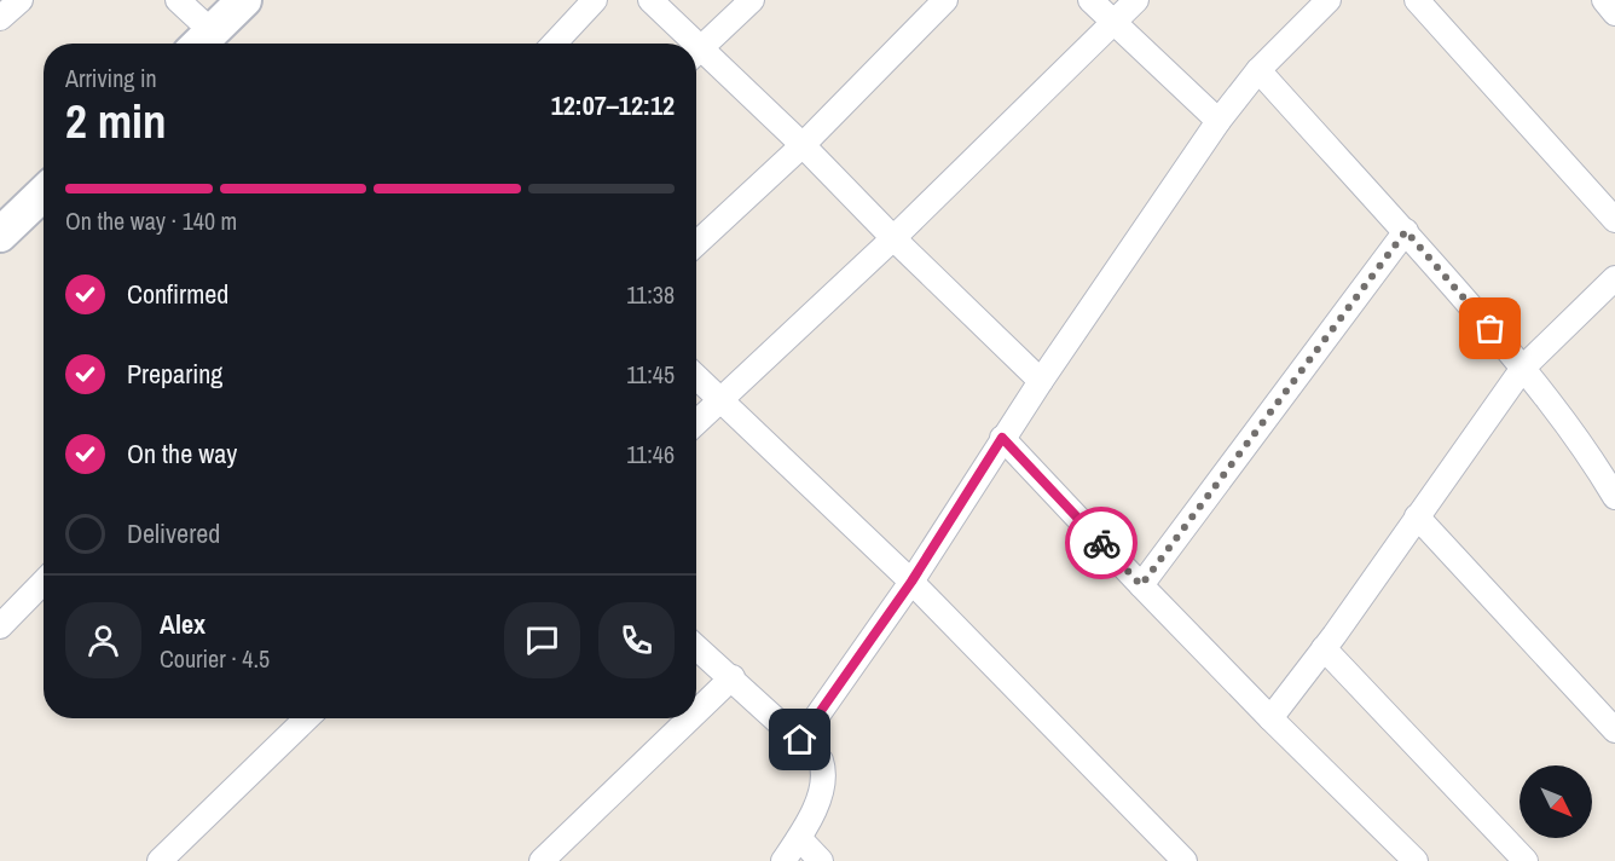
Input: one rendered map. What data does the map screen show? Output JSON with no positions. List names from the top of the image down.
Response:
{
  "north": "bottom right",
  "page": {
    "heading": ["2 min", "Arriving in", "12:07–12:12"],
    "panel": ["Alex", "Courier · 4.5"],
    "bar": "On the way · 140 m",
    "list": [
      ["Confirmed", "11:38"],
      ["Preparing", "11:45"],
      ["On the way", "11:46"],
      "Delivered"
    ]
  }
}
